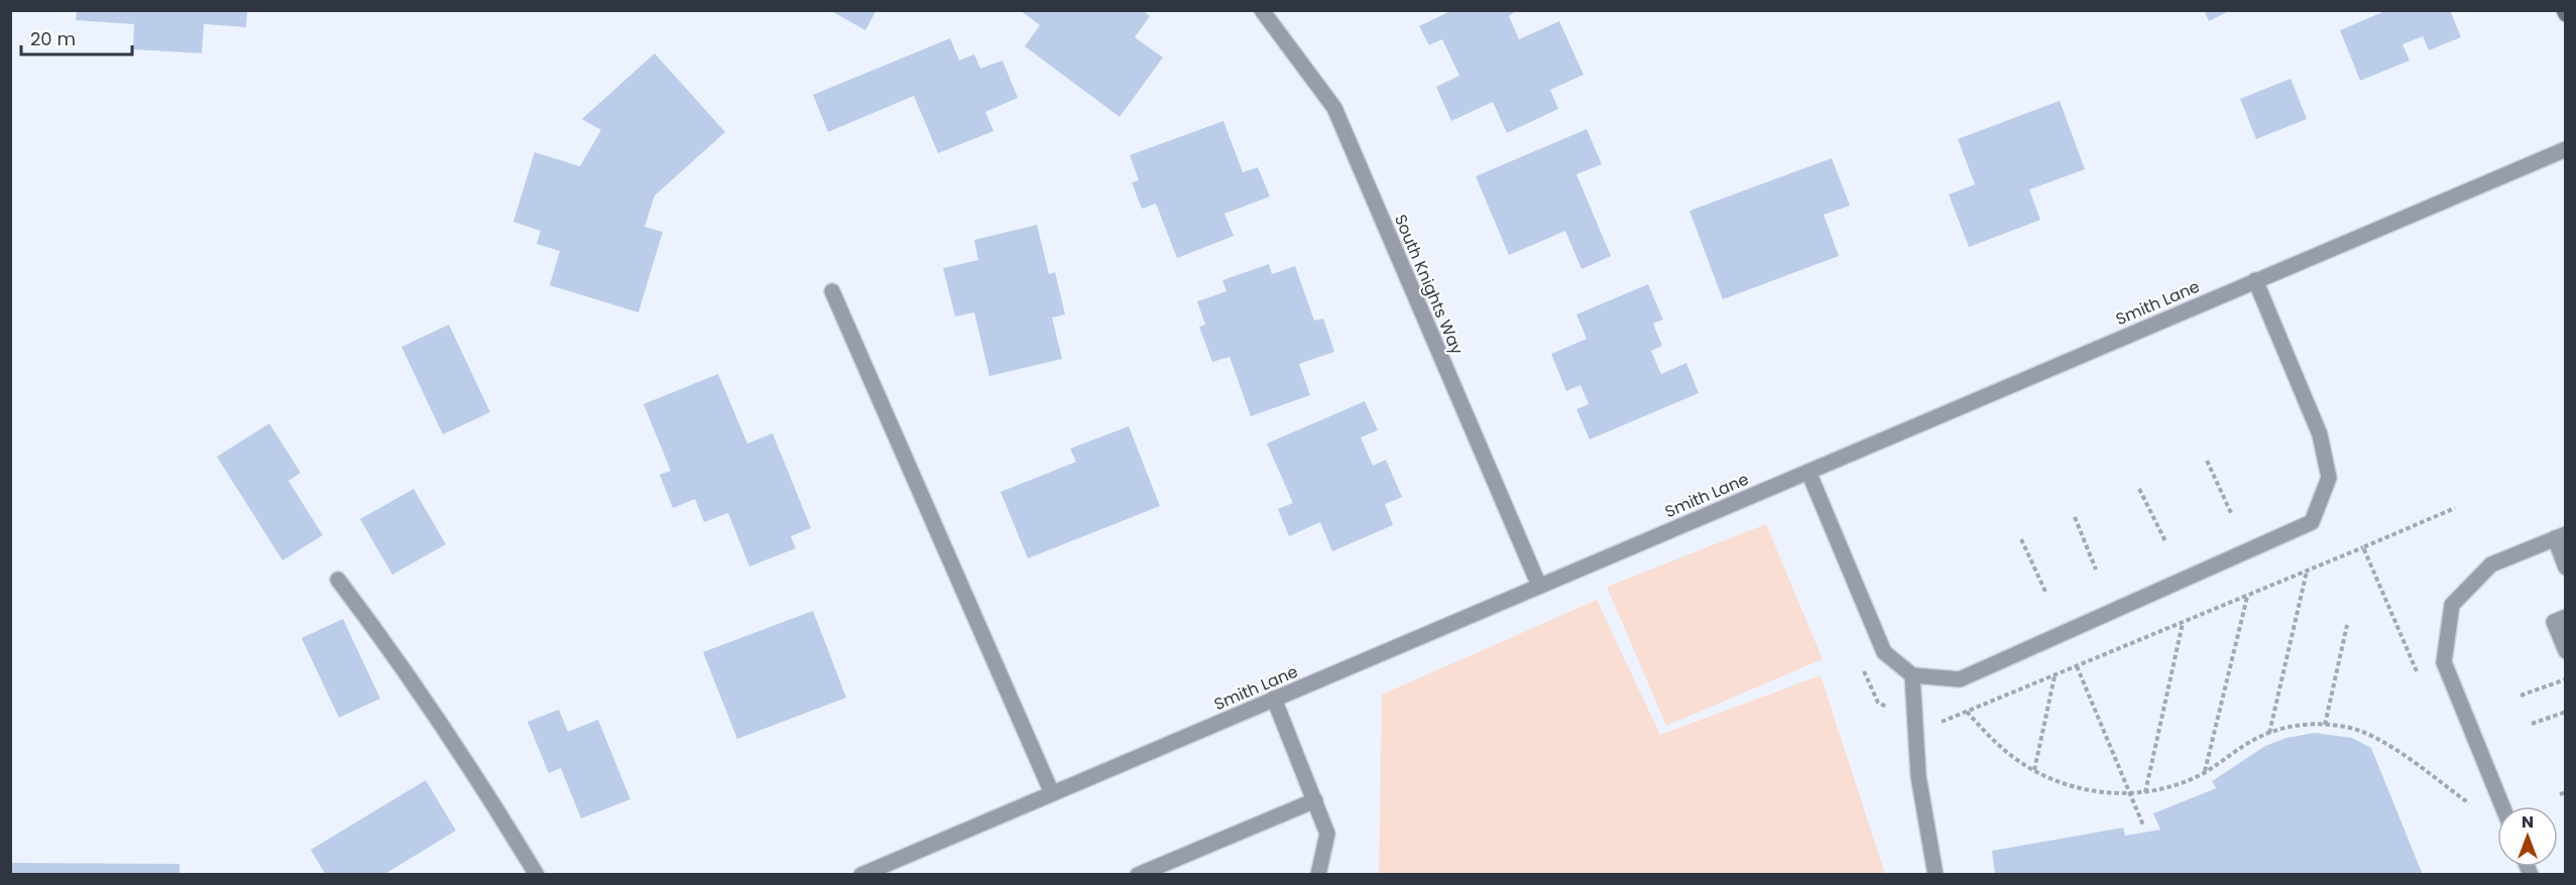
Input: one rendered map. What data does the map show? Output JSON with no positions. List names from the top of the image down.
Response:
{
  "streets": {
    "street": ["South Knights Way", "Smith Lane"]
  },
  "crossings": [
    ["South Knights Way", "Smith Lane"]
  ],
  "scale_bar": "20 m",
  "north": "top"
}
